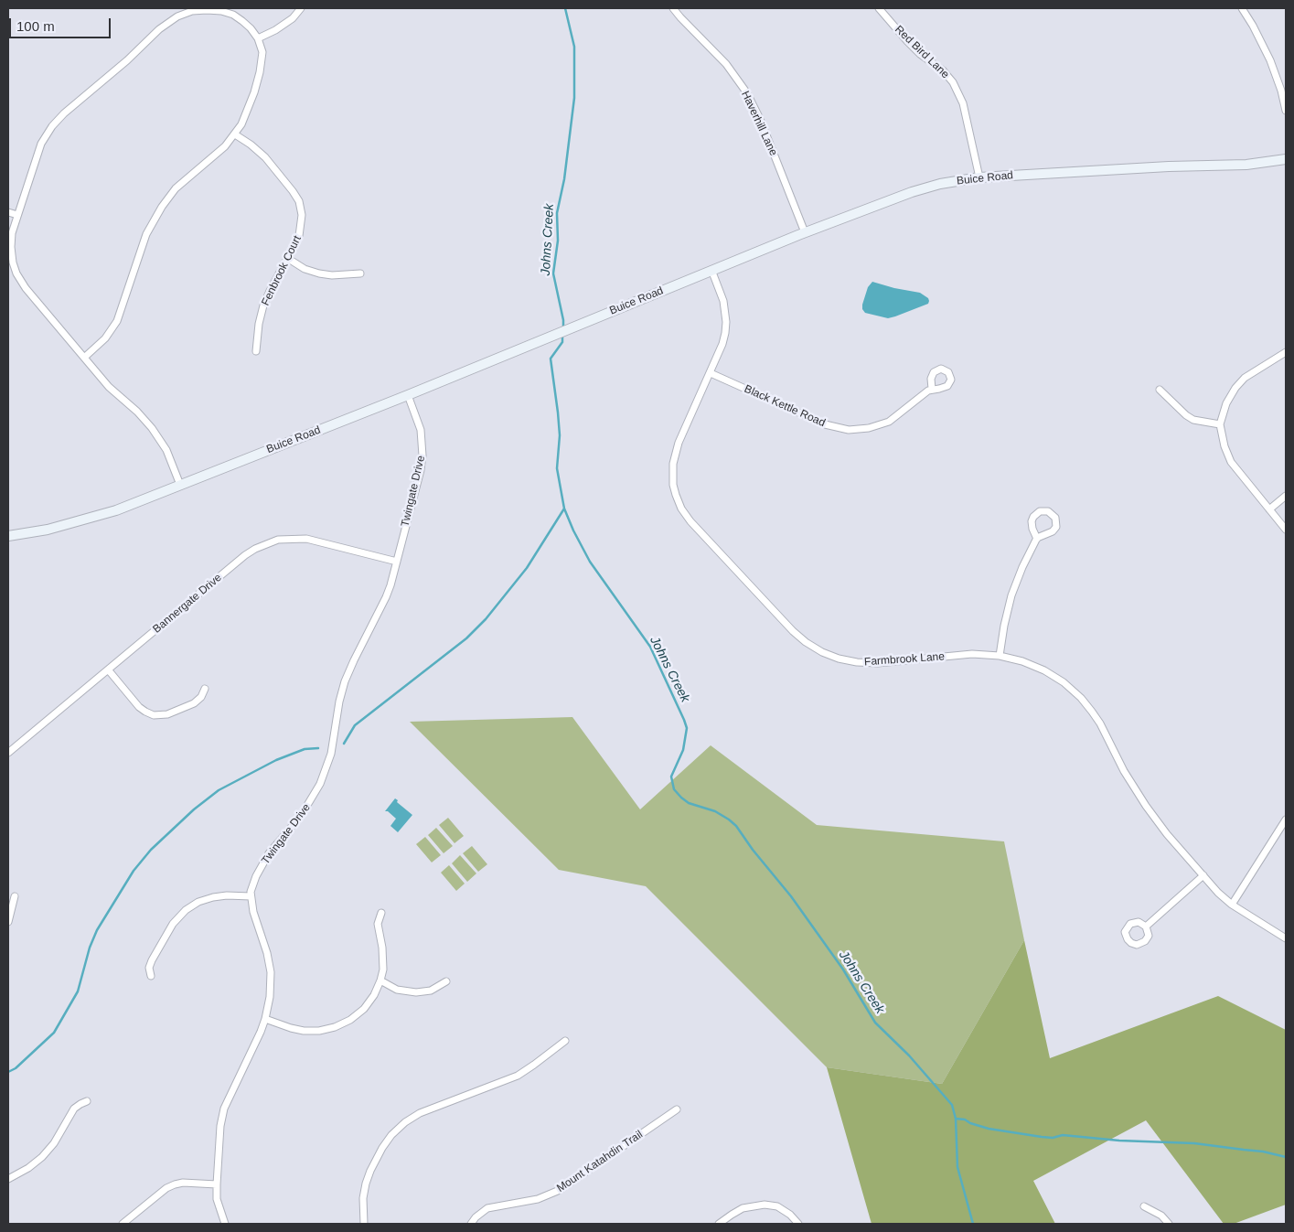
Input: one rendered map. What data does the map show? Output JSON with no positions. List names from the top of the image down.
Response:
{
  "streets": {
    "street": [
      "Red Bird Lane",
      "Haverhill Lane",
      "Buice Road",
      "Fenbrook Court",
      "Black Kettle Road",
      "Twingate Drive",
      "Bannergate Drive",
      "Farmbrook Lane",
      "Mount Katahdin Trail"
    ]
  },
  "crossings": [
    ["Red Bird Lane", "Buice Road"],
    ["Haverhill Lane", "Buice Road"],
    ["Buice Road", "Twingate Drive"],
    ["Buice Road", "Farmbrook Lane"],
    ["Black Kettle Road", "Farmbrook Lane"],
    ["Twingate Drive", "Bannergate Drive"]
  ],
  "water": ["Johns Creek"],
  "scale_bar": "100 m"
}
